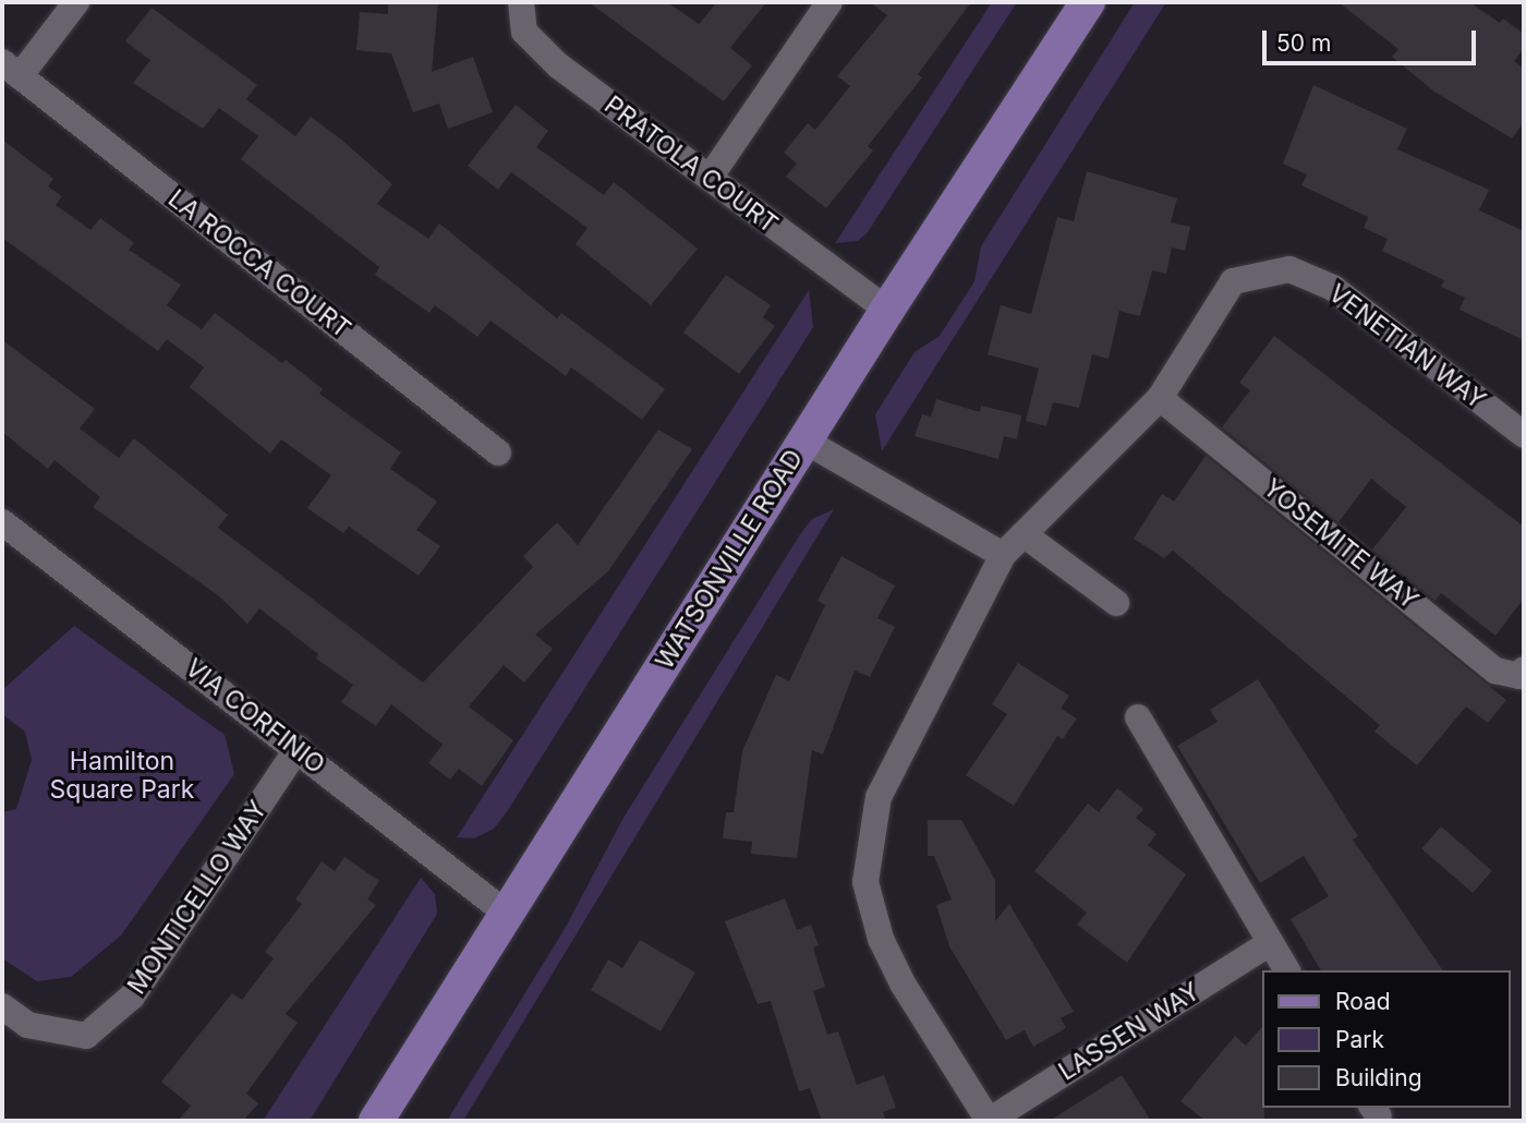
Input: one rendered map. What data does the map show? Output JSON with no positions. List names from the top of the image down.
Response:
{
  "streets": {
    "main road": ["WATSONVILLE ROAD"],
    "street": [
      "PRATOLA COURT",
      "LA ROCCA COURT",
      "VENETIAN WAY",
      "YOSEMITE WAY",
      "VIA CORFINIO",
      "MONTICELLO WAY",
      "LASSEN WAY"
    ]
  },
  "crossings": [
    ["PRATOLA COURT", "WATSONVILLE ROAD"],
    ["VENETIAN WAY", "YOSEMITE WAY"],
    ["VENETIAN WAY", "LASSEN WAY"],
    ["WATSONVILLE ROAD", "VIA CORFINIO"],
    ["VIA CORFINIO", "MONTICELLO WAY"]
  ],
  "parks": ["Hamilton Square Park"],
  "legend": ["Road", "Park", "Building"],
  "scale_bar": "50 m"
}
